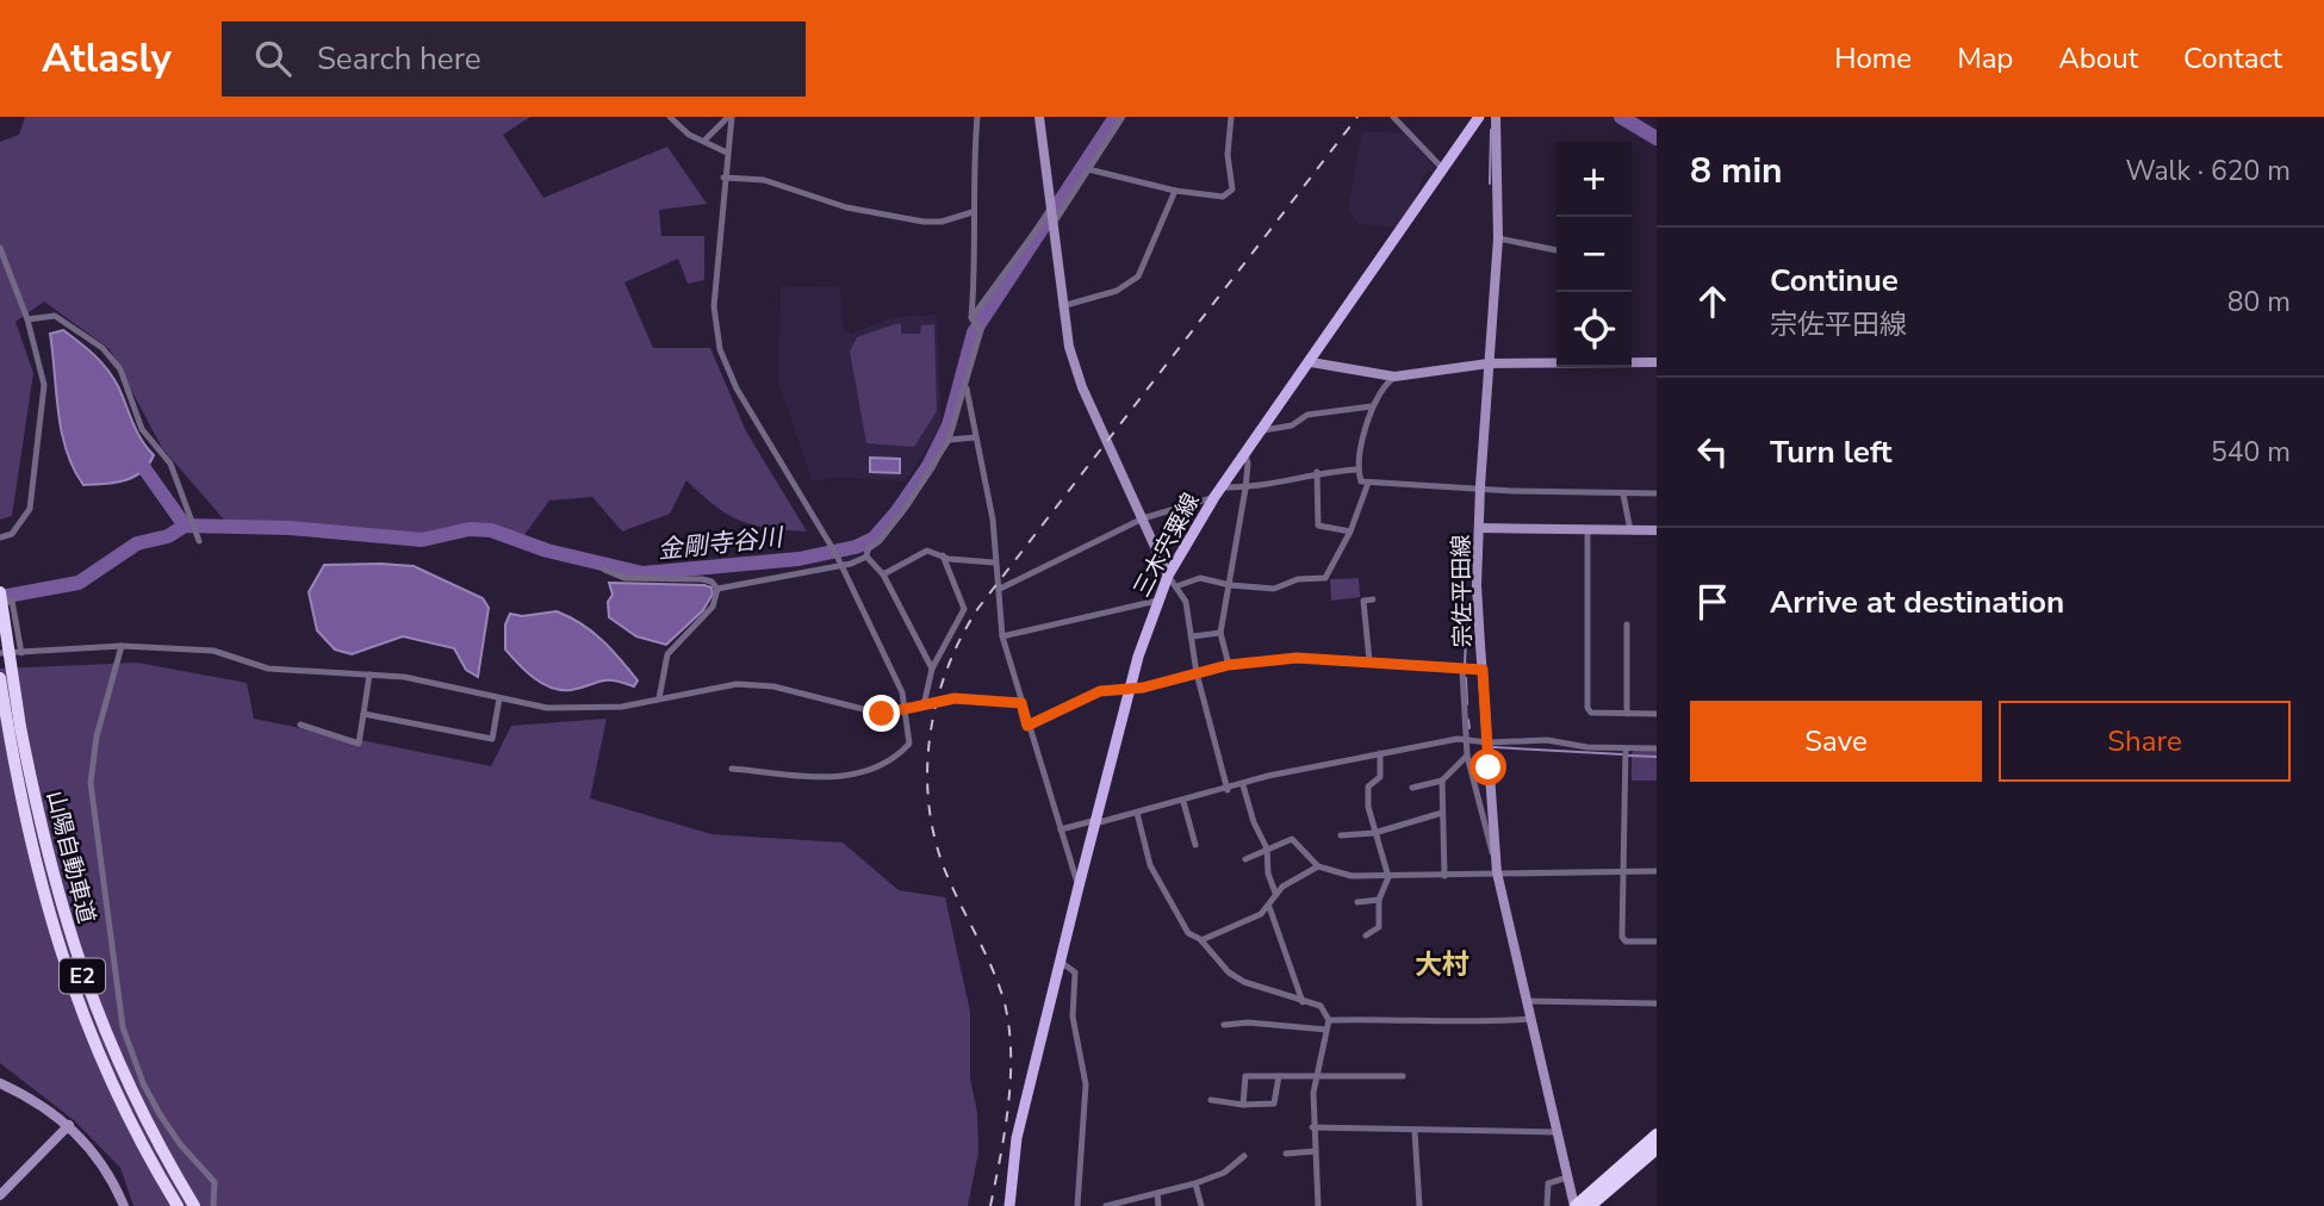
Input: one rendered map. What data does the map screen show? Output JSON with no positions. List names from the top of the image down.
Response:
{
  "streets": {
    "highway": ["山陽自動車道", "E2"],
    "main road": ["三木宍粟線"],
    "street": ["宗佐平田線"]
  },
  "districts": ["大村"],
  "water": ["金剛寺谷川"],
  "page": {
    "header": "Atlasly",
    "search": "Search here",
    "nav": [
      "Home",
      "Map",
      "About",
      "Contact"
    ],
    "heading": ["8 min", "Walk · 620 m"],
    "map_buttons": ["+", "−"],
    "list": [
      ["Continue", "宗佐平田線", "80 m"],
      ["Turn left", "540 m"],
      "Arrive at destination"
    ],
    "buttons": ["Save", "Share"]
  }
}
